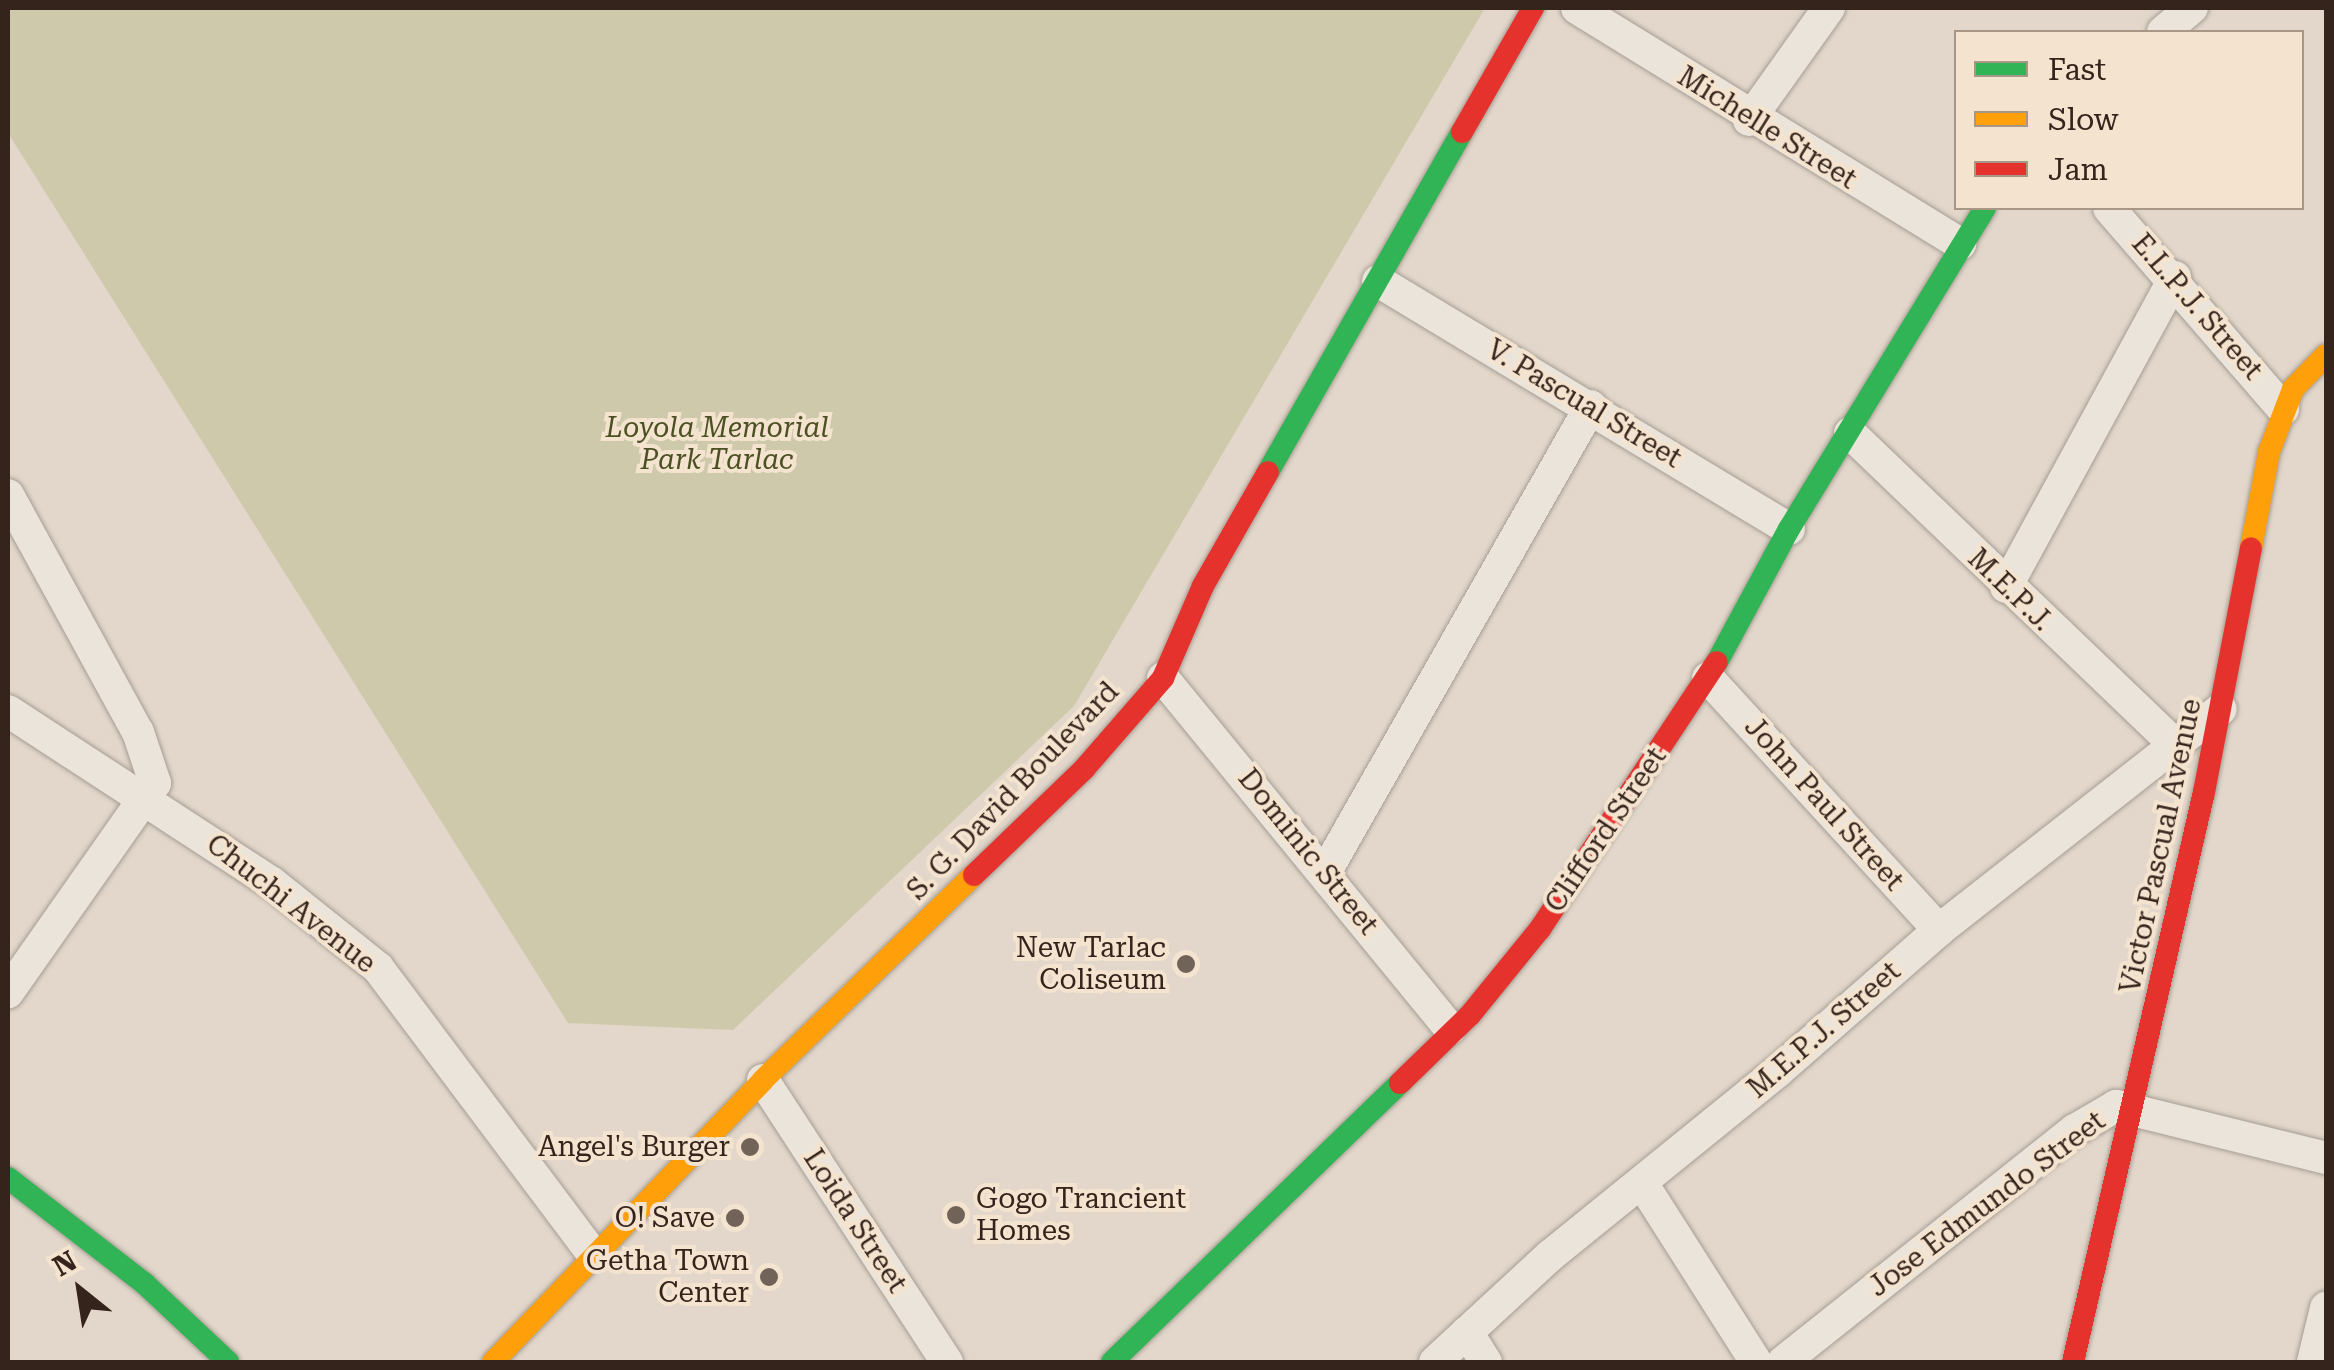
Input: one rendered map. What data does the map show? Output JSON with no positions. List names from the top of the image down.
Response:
{
  "streets": {
    "main road": ["S. G. David Boulevard", "Clifford Street", "Victor Pascual Avenue"],
    "street": [
      "Michelle Street",
      "E.L.P.J. Street",
      "V. Pascual Street",
      "M.E.P.J.",
      "John Paul Street",
      "Dominic Street",
      "Chuchi Avenue",
      "M.E.P.J. Street",
      "Jose Edmundo Street",
      "Loida Street"
    ]
  },
  "crossings": [
    ["Michelle Street", "Clifford Street"],
    ["E.L.P.J. Street", "Victor Pascual Avenue"],
    ["V. Pascual Street", "S. G. David Boulevard"],
    ["V. Pascual Street", "Clifford Street"],
    ["M.E.P.J.", "Clifford Street"],
    ["M.E.P.J.", "M.E.P.J. Street"],
    ["S. G. David Boulevard", "Dominic Street"],
    ["S. G. David Boulevard", "Chuchi Avenue"],
    ["S. G. David Boulevard", "Loida Street"],
    ["John Paul Street", "Clifford Street"],
    ["John Paul Street", "M.E.P.J. Street"],
    ["Clifford Street", "Dominic Street"],
    ["Victor Pascual Avenue", "M.E.P.J. Street"],
    ["Victor Pascual Avenue", "Jose Edmundo Street"]
  ],
  "parks": ["Loyola Memorial Park Tarlac"],
  "places": [
    "New Tarlac Coliseum",
    "Angel's Burger",
    "Gogo Trancient Homes",
    "O! Save",
    "Getha Town Center"
  ],
  "legend": ["Fast", "Slow", "Jam"],
  "north": "top left"
}
